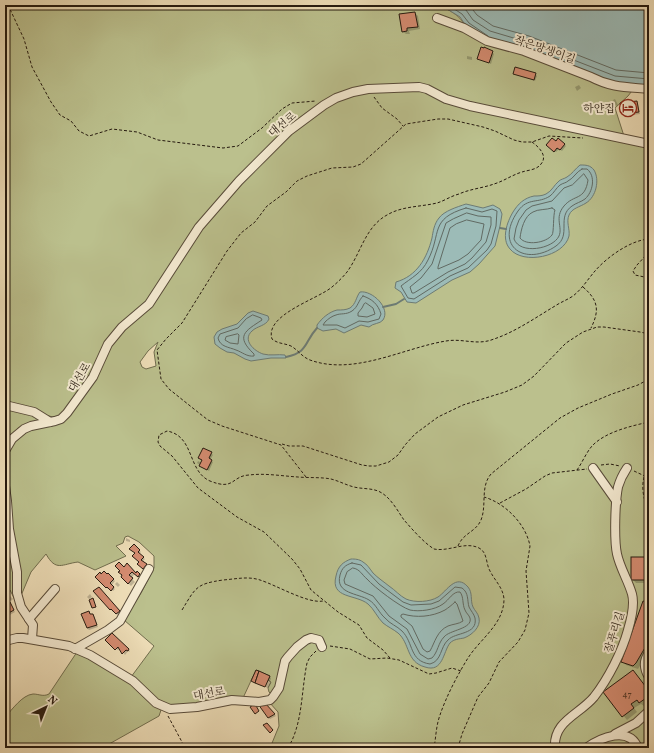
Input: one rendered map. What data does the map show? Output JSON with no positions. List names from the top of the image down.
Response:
{
  "streets": {
    "lane": ["작은망생이길", "대선로", "잘푸리길"]
  },
  "places": {
    "hotel": ["하얀집"]
  },
  "house_numbers": ["47"],
  "north": "top right"
}
